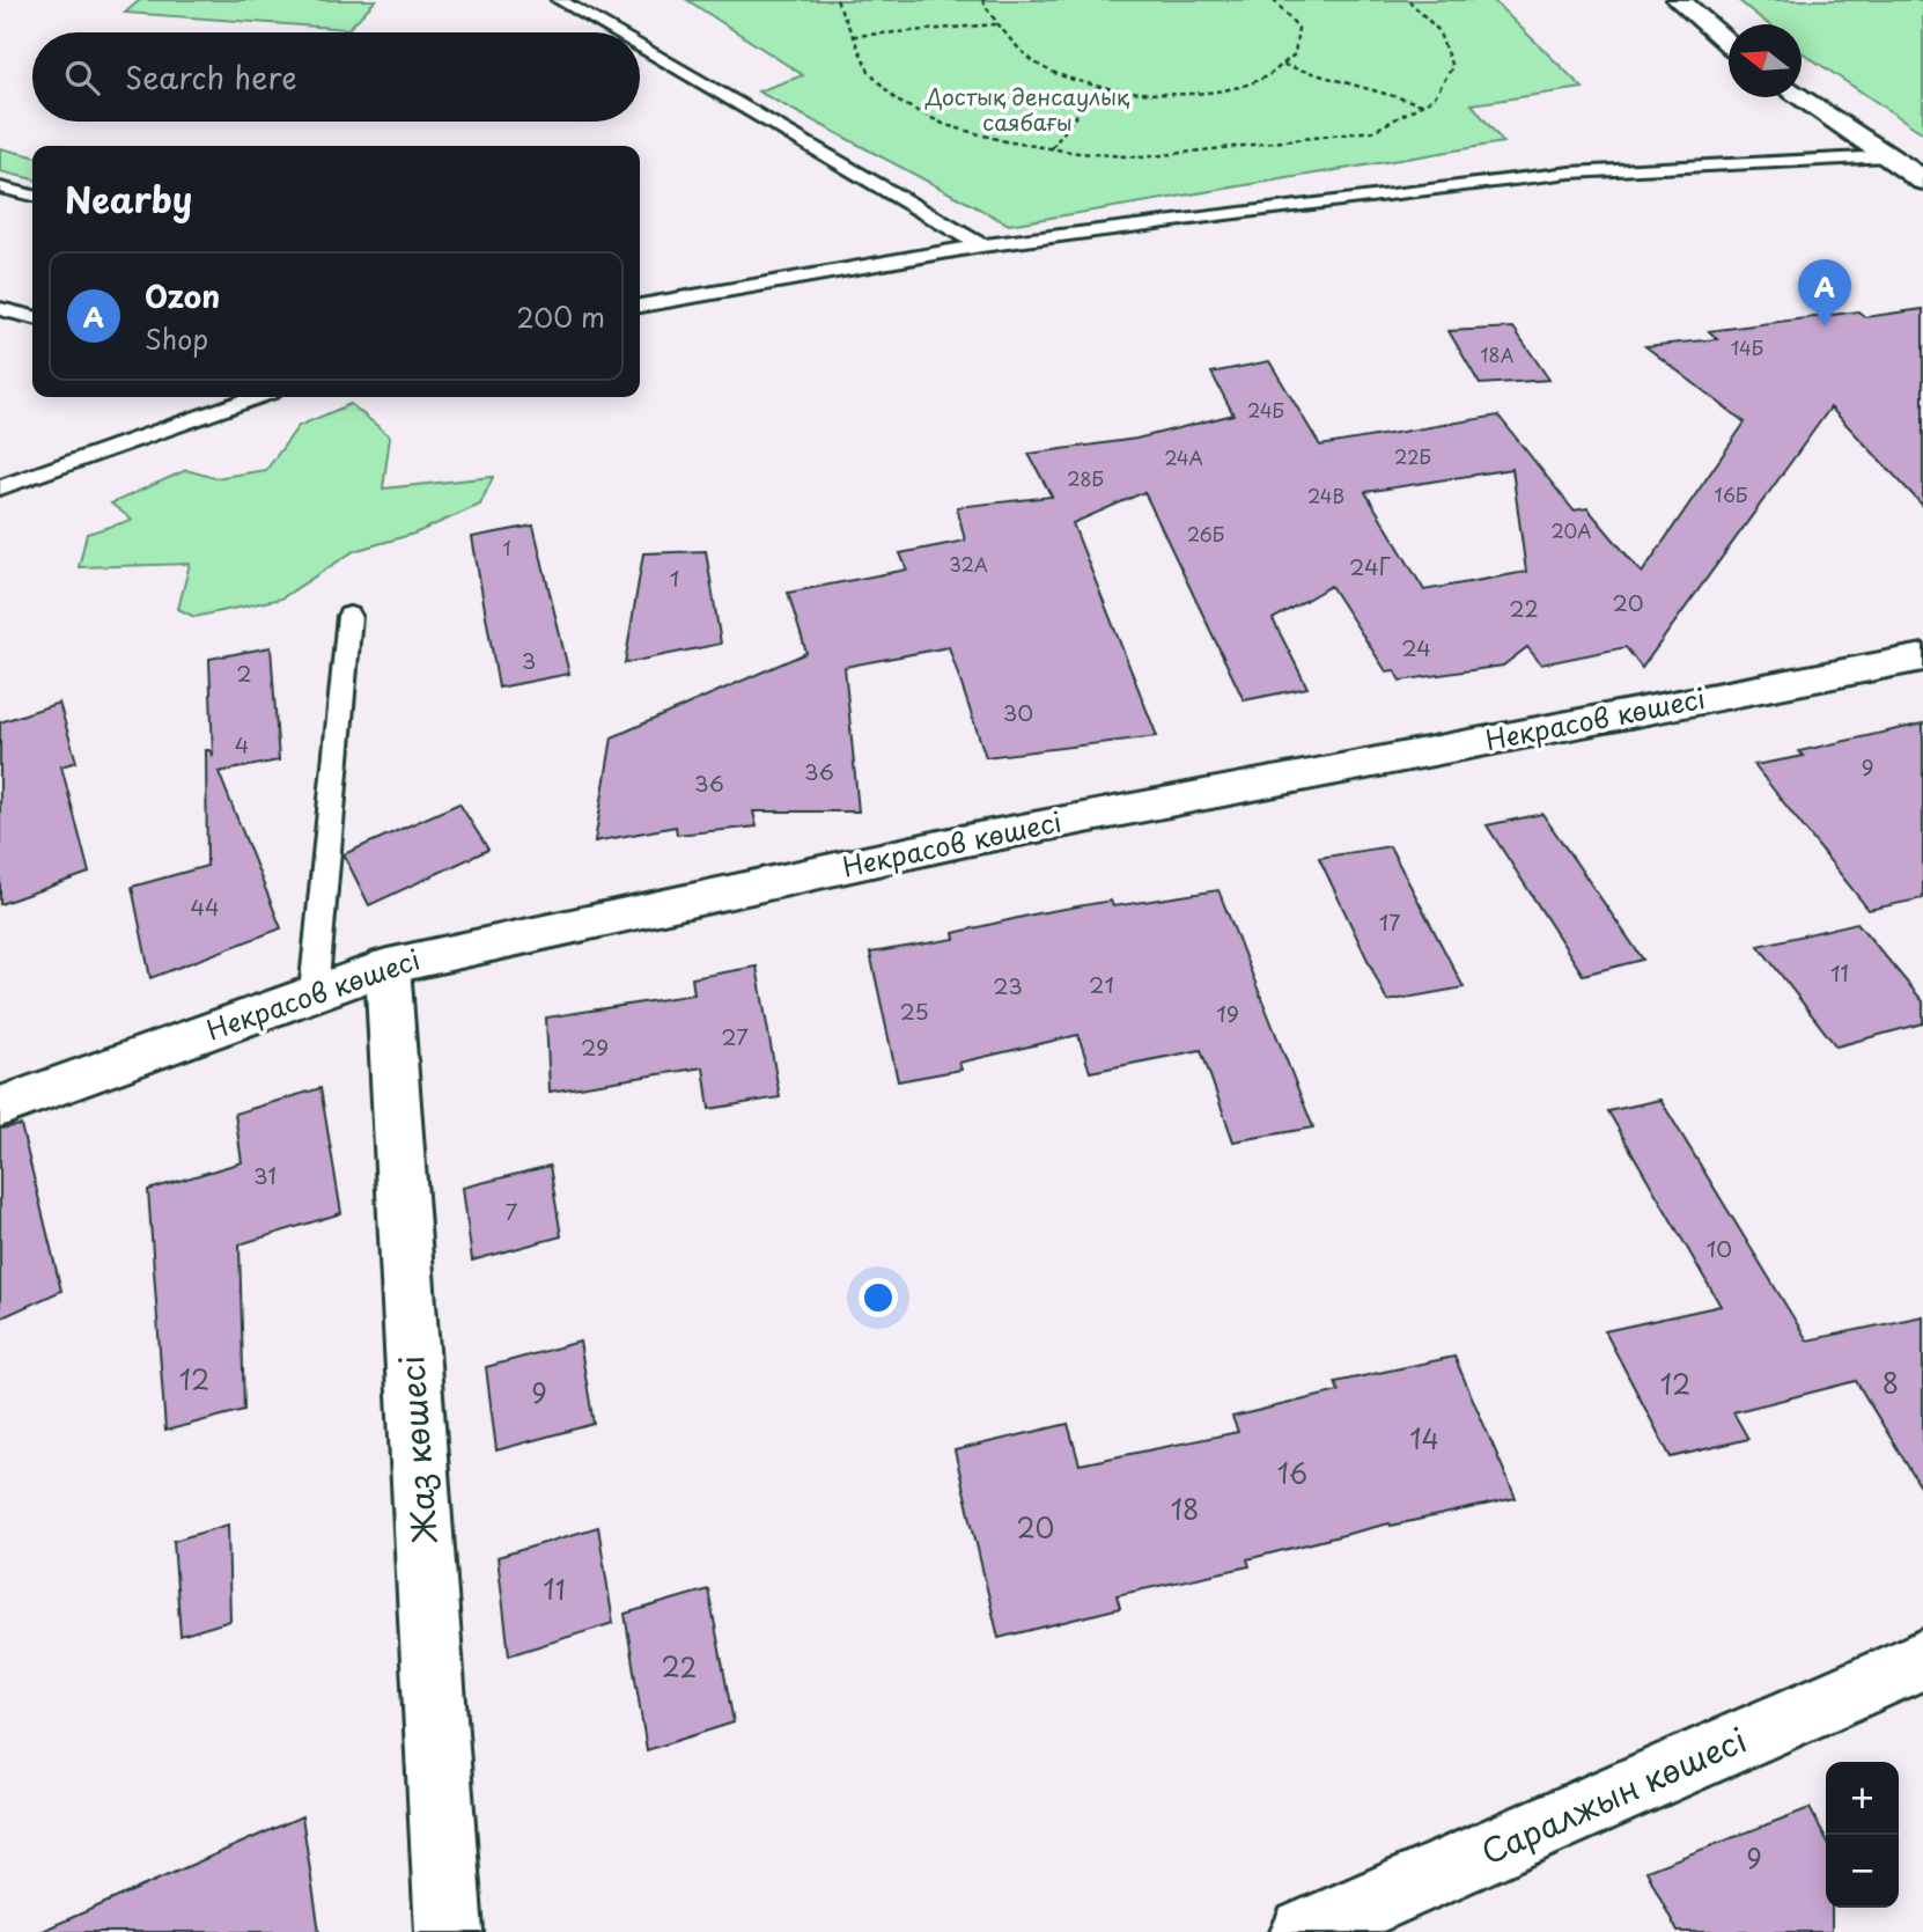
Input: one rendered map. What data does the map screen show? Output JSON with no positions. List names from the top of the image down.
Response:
{
  "streets": {
    "main road": ["Некрасов көшесі", "Жаз көшесі", "Саралжын көшесі"]
  },
  "crossings": [
    ["Некрасов көшесі", "Жаз көшесі"]
  ],
  "parks": ["Достық денсаулық саябағы"],
  "house_numbers": [
    "14Б",
    "18A",
    "24Б",
    "22Б",
    "24А",
    "28Б",
    "16Б",
    "24В",
    "20A",
    "26Б",
    "1",
    "32A",
    "24Г",
    "1",
    "20",
    "22",
    "24",
    "3",
    "2",
    "30",
    "4",
    "9",
    "36",
    "36",
    "44",
    "17",
    "11",
    "21",
    "23",
    "25",
    "19",
    "27",
    "29",
    "31",
    "7",
    "10",
    "12",
    "8",
    "12",
    "9",
    "14",
    "16",
    "18",
    "20",
    "11",
    "22",
    "9"
  ],
  "north": "left",
  "page": {
    "search": "Search here",
    "heading": "Nearby",
    "list": [
      {
        "mark": "A",
        "name": "Ozon",
        "note": "Shop",
        "value": "200 m"
      }
    ],
    "pins": "A",
    "map_buttons": ["+", "−"]
  }
}
